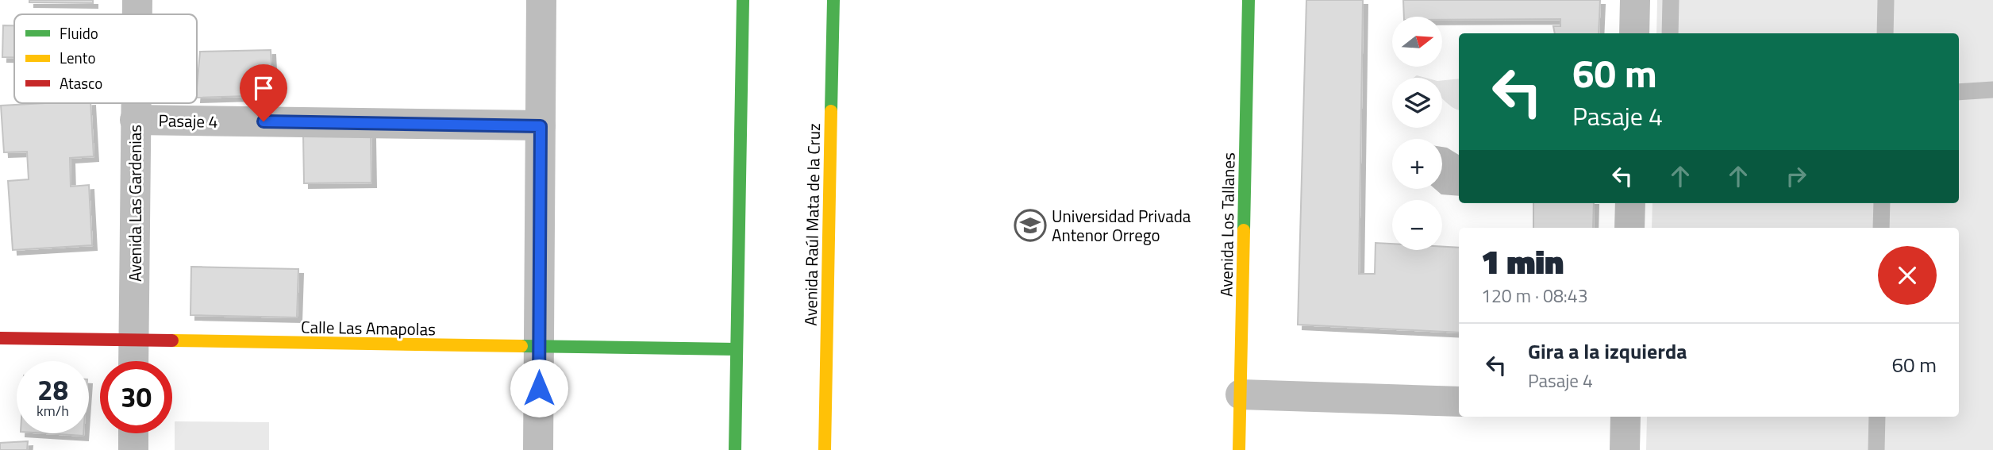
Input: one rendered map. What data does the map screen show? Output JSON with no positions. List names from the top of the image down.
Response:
{
  "streets": {
    "street": [
      "Pasaje 4",
      "Avenida Las Gardenias",
      "Avenida Raúl Mata de la Cruz",
      "Avenida Los Tallanes",
      "Calle Las Amapolas"
    ]
  },
  "crossings": [
    ["Pasaje 4", "Avenida Las Gardenias"],
    ["Avenida Las Gardenias", "Calle Las Amapolas"]
  ],
  "places": {
    "school or university": ["Universidad Privada Antenor Orrego"]
  },
  "legend": ["Fluido", "Lento", "Atasco"],
  "north": "right",
  "page": {
    "map_buttons": ["+", "−"],
    "turn": ["60 m", "Pasaje 4"],
    "heading": ["1 min", "120 m · 08:43"],
    "list": [
      {
        "name": "Gira a la izquierda",
        "note": "Pasaje 4",
        "value": "60 m"
      }
    ],
    "speed": "28 km/h",
    "limit": "30"
  }
}
